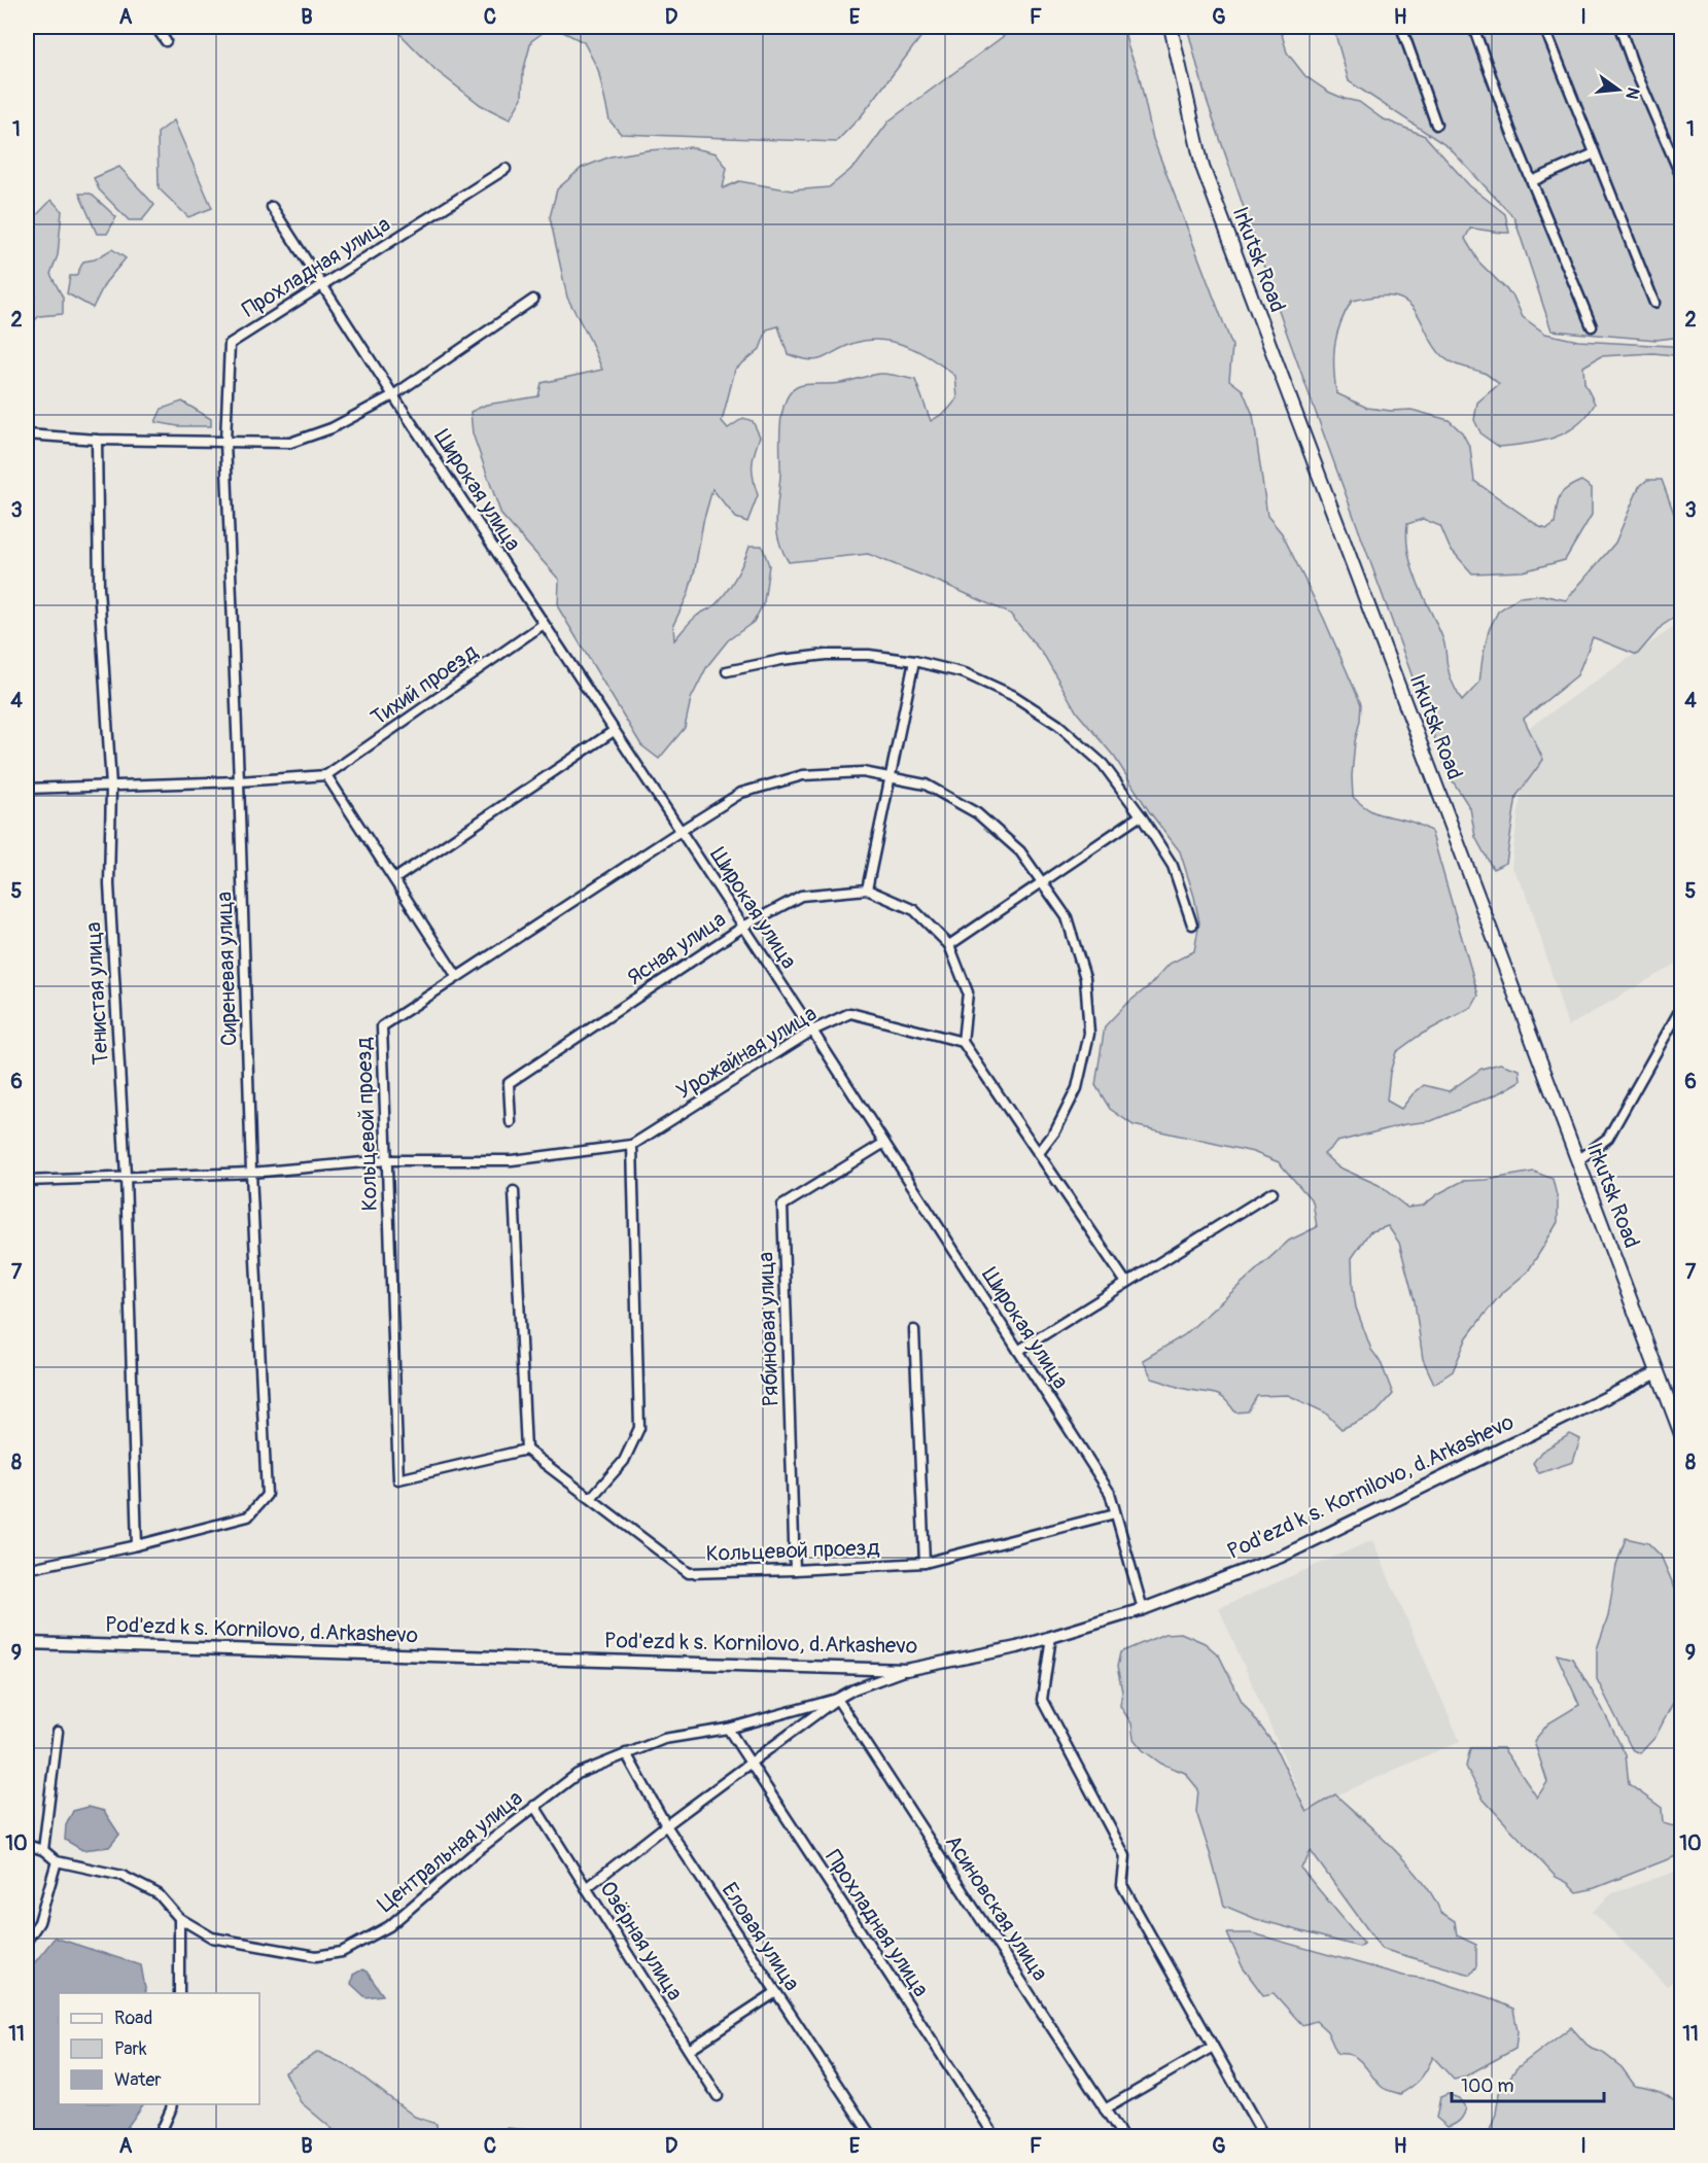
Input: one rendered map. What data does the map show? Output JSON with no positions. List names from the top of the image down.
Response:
{
  "streets": {
    "main road": ["Irkutsk Road"],
    "street": [
      "Прохладная улица",
      "Широкая улица",
      "Тихий проезд",
      "Ясная улица",
      "Сиреневая улица",
      "Тенистая улица",
      "Урожайная улица",
      "Кольцевой проезд",
      "Рябиновая улица",
      "Pod'ezd k s. Kornilovo, d.Arkashevo",
      "Центральная улица",
      "Асиновская улица",
      "Еловая улица",
      "Озёрная улица"
    ]
  },
  "crossings": [
    ["Irkutsk Road", "Pod'ezd k s. Kornilovo, d.Arkashevo"],
    ["Прохладная улица", "Широкая улица"],
    ["Прохладная улица", "Сиреневая улица"],
    ["Прохладная улица", "Центральная улица"],
    ["Широкая улица", "Тихий проезд"],
    ["Широкая улица", "Ясная улица"],
    ["Широкая улица", "Урожайная улица"],
    ["Широкая улица", "Кольцевой проезд"],
    ["Широкая улица", "Рябиновая улица"],
    ["Широкая улица", "Pod'ezd k s. Kornilovo, d.Arkashevo"],
    ["Ясная улица", "Урожайная улица"],
    ["Сиреневая улица", "Тенистая улица"],
    ["Кольцевой проезд", "Рябиновая улица"],
    ["Pod'ezd k s. Kornilovo, d.Arkashevo", "Центральная улица"],
    ["Центральная улица", "Асиновская улица"],
    ["Центральная улица", "Еловая улица"],
    ["Центральная улица", "Озёрная улица"]
  ],
  "legend": ["Road", "Park", "Water"],
  "scale_bar": "100 m",
  "north": "right",
  "grid": {
    "columns": [
      "A",
      "B",
      "C",
      "D",
      "E",
      "F",
      "G",
      "H",
      "I"
    ],
    "rows": [
      "1",
      "2",
      "3",
      "4",
      "5",
      "6",
      "7",
      "8",
      "9",
      "10",
      "11"
    ]
  }
}
